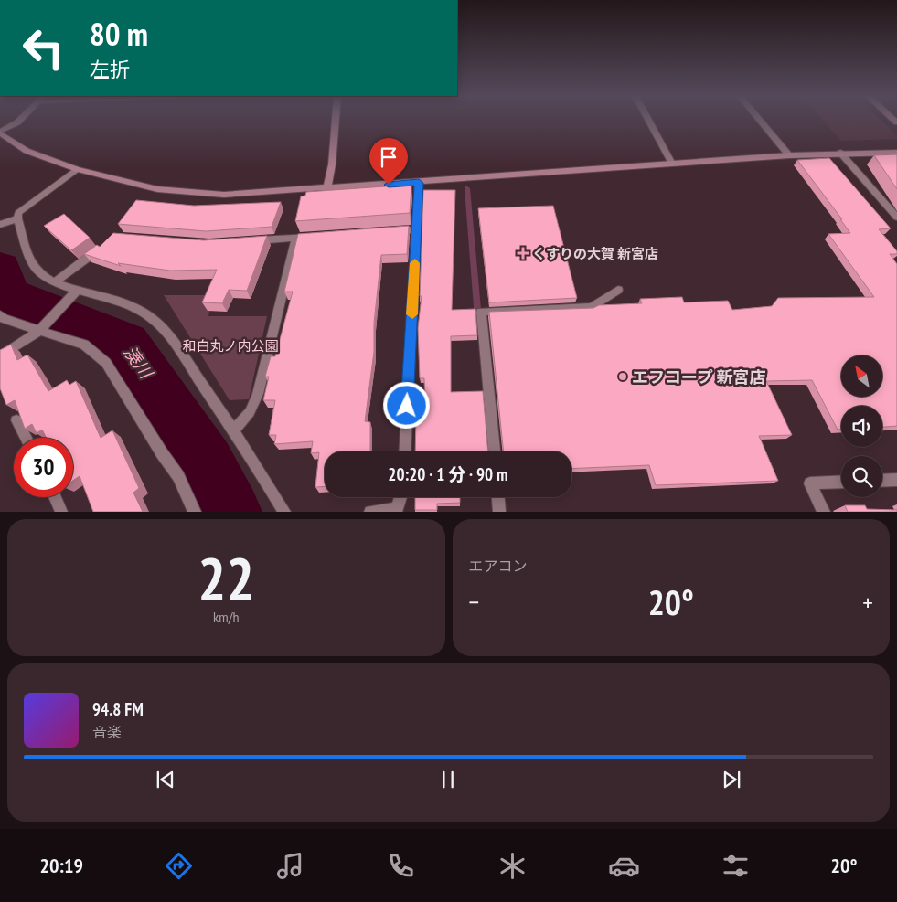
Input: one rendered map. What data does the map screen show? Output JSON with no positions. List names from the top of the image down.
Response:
{
  "water": ["湊川"],
  "parks": ["和白丸ノ内公園"],
  "places": {
    "health": ["くすりの大賀 新宮店"],
    "other": ["エフコープ 新宮店"]
  },
  "north": "top left",
  "page": {
    "turn": ["80 m", "左折"],
    "limit": "30",
    "trip": "20:20 · 1 分 · 90 m",
    "tile": [
      ["22", "km/h"],
      "エアコン"
    ],
    "heat": ["−", "20°", "+"],
    "song": ["94.8 FM", "音楽"],
    "tabs": ["20:19", "20°"]
  }
}
